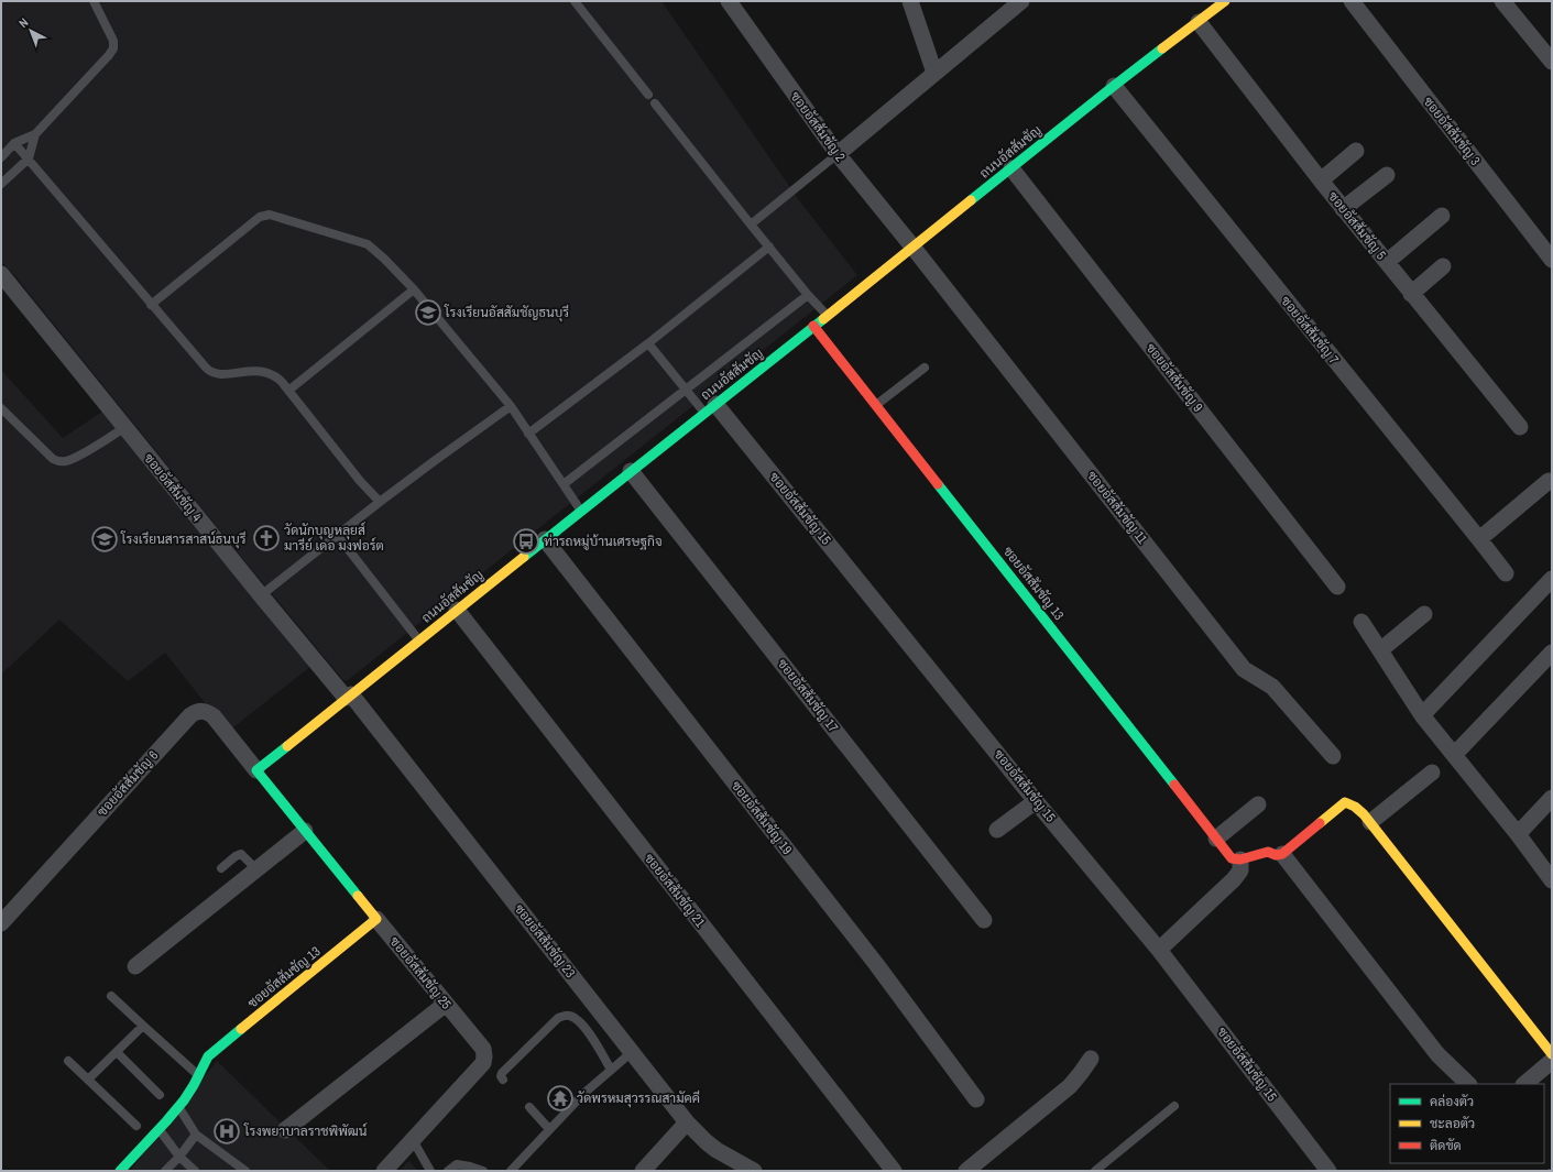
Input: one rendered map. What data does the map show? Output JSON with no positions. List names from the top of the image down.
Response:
{
  "streets": {
    "street": [
      "ซอยอัสสัมชัญ 2",
      "ซอยอัสสัมชัญ 3",
      "ถนนอัสสัมชัญ",
      "ซอยอัสสัมชัญ 5",
      "ซอยอัสสัมชัญ 7",
      "ซอยอัสสัมชัญ 9",
      "ซอยอัสสัมชัญ 4",
      "ซอยอัสสัมชัญ 11",
      "ซอยอัสสัมชัญ 15",
      "ซอยอัสสัมชัญ 13",
      "ซอยอัสสัมชัญ 17",
      "ซอยอัสสัมชัญ 6",
      "ซอยอัสสัมชัญ 19",
      "ซอยอัสสัมชัญ 21",
      "ซอยอัสสัมชัญ 23",
      "ซอยอัสสัมชัญ 25"
    ]
  },
  "crossings": [
    ["ซอยอัสสัมชัญ 2", "ถนนอัสสัมชัญ"],
    ["ซอยอัสสัมชัญ 2", "ซอยอัสสัมชัญ 11"],
    ["ถนนอัสสัมชัญ", "ซอยอัสสัมชัญ 5"],
    ["ถนนอัสสัมชัญ", "ซอยอัสสัมชัญ 7"],
    ["ถนนอัสสัมชัญ", "ซอยอัสสัมชัญ 9"],
    ["ถนนอัสสัมชัญ", "ซอยอัสสัมชัญ 4"],
    ["ถนนอัสสัมชัญ", "ซอยอัสสัมชัญ 11"],
    ["ถนนอัสสัมชัญ", "ซอยอัสสัมชัญ 15"],
    ["ถนนอัสสัมชัญ", "ซอยอัสสัมชัญ 13"],
    ["ถนนอัสสัมชัญ", "ซอยอัสสัมชัญ 17"],
    ["ถนนอัสสัมชัญ", "ซอยอัสสัมชัญ 6"],
    ["ถนนอัสสัมชัญ", "ซอยอัสสัมชัญ 19"],
    ["ถนนอัสสัมชัญ", "ซอยอัสสัมชัญ 21"],
    ["ถนนอัสสัมชัญ", "ซอยอัสสัมชัญ 23"],
    ["ถนนอัสสัมชัญ", "ซอยอัสสัมชัญ 25"],
    ["ซอยอัสสัมชัญ 4", "ซอยอัสสัมชัญ 23"],
    ["ซอยอัสสัมชัญ 13", "ซอยอัสสัมชัญ 25"],
    ["ซอยอัสสัมชัญ 6", "ซอยอัสสัมชัญ 25"]
  ],
  "places": {
    "school or university": ["โรงเรียนอัสสัมชัญธนบุรี", "โรงเรียนสารสาสน์ธนบุรี"],
    "church": ["วัดนักบุญหลุยส์ มารีย์ เดอ มงฟอร์ต"],
    "bus stop": ["ท่ารถหมู่บ้านเศรษฐกิจ"],
    "temple": ["วัดพรหมสุวรรณสามัคคี"],
    "hospital": ["โรงพยาบาลราชพิพัฒน์"]
  },
  "legend": ["คล่องตัว", "ชะลอตัว", "ติดขัด"],
  "north": "top left"
}
